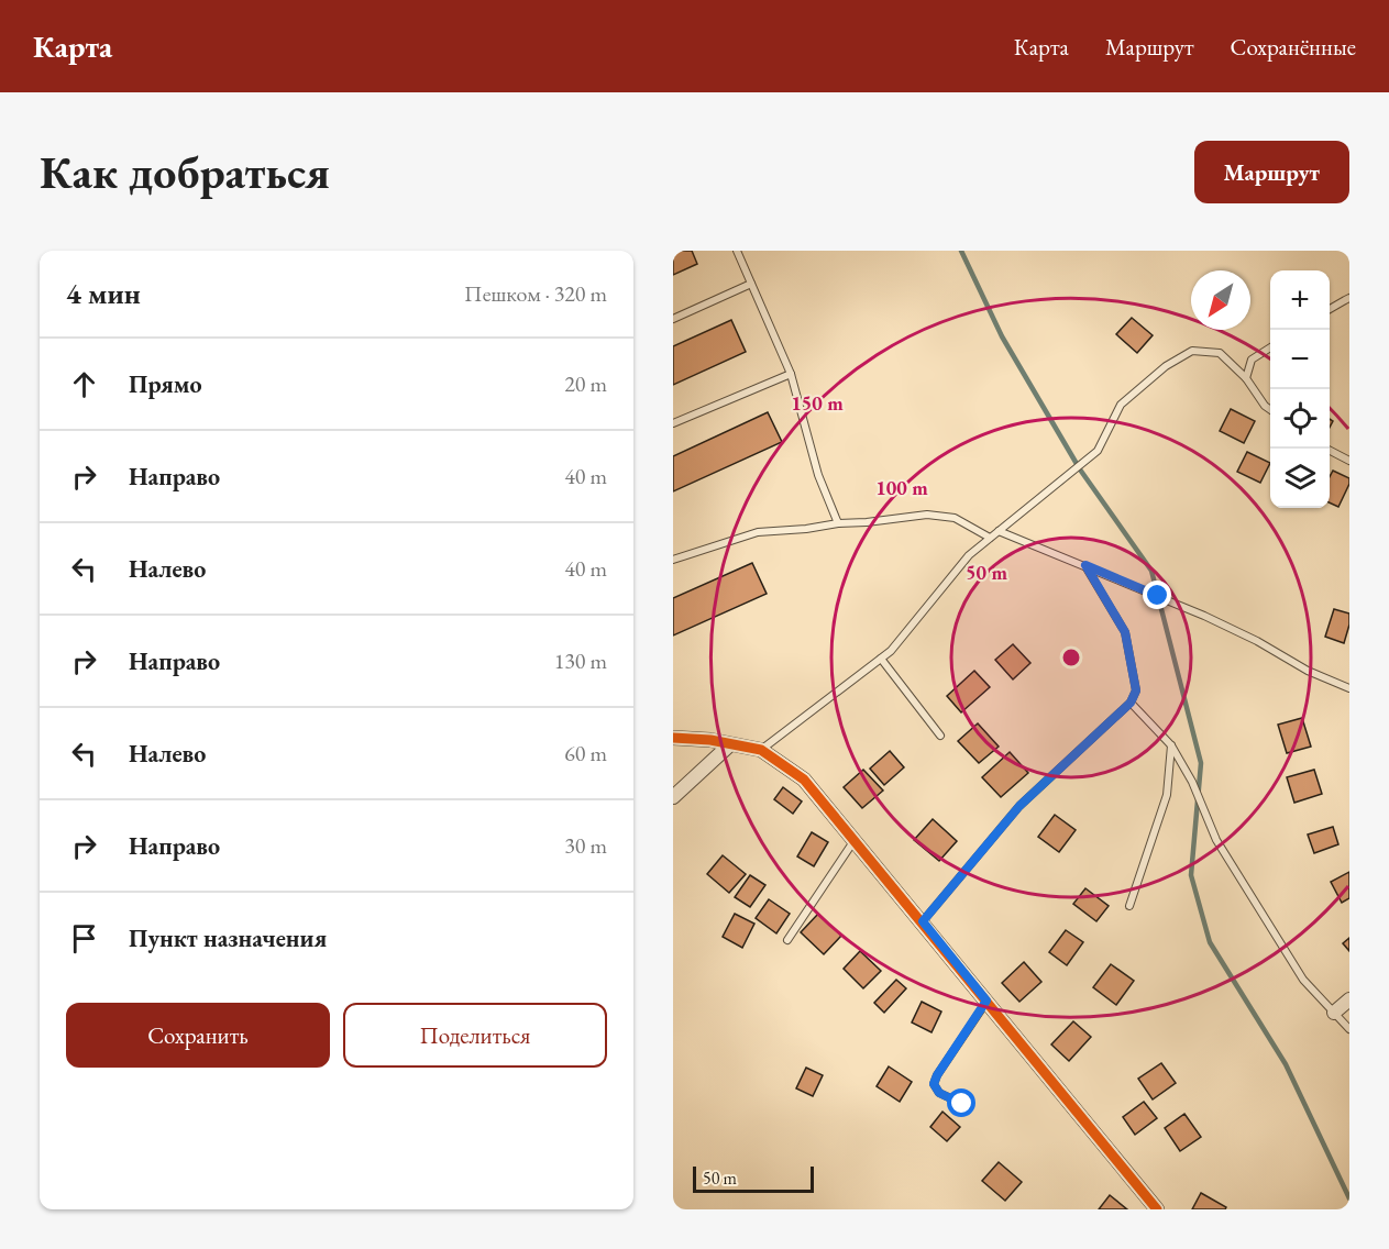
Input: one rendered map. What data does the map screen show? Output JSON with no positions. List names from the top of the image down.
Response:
{
  "scale_bar": "50 m",
  "north": "bottom left",
  "page": {
    "header": "Карта",
    "nav": ["Карта", "Маршрут", "Сохранённые"],
    "buttons": [
      "Маршрут",
      ["Сохранить", "Поделиться"]
    ],
    "title": "Как добраться",
    "heading": ["4 мин", "Пешком · 320 m"],
    "map_buttons": ["+", "−"],
    "list": [
      ["Прямо", "20 m"],
      ["Направо", "40 m"],
      ["Налево", "40 m"],
      ["Направо", "130 m"],
      ["Налево", "60 m"],
      ["Направо", "30 m"],
      "Пункт назначения"
    ],
    "scale": "50 m"
  },
  "rings": ["150 m", "100 m", "50 m"]
}
